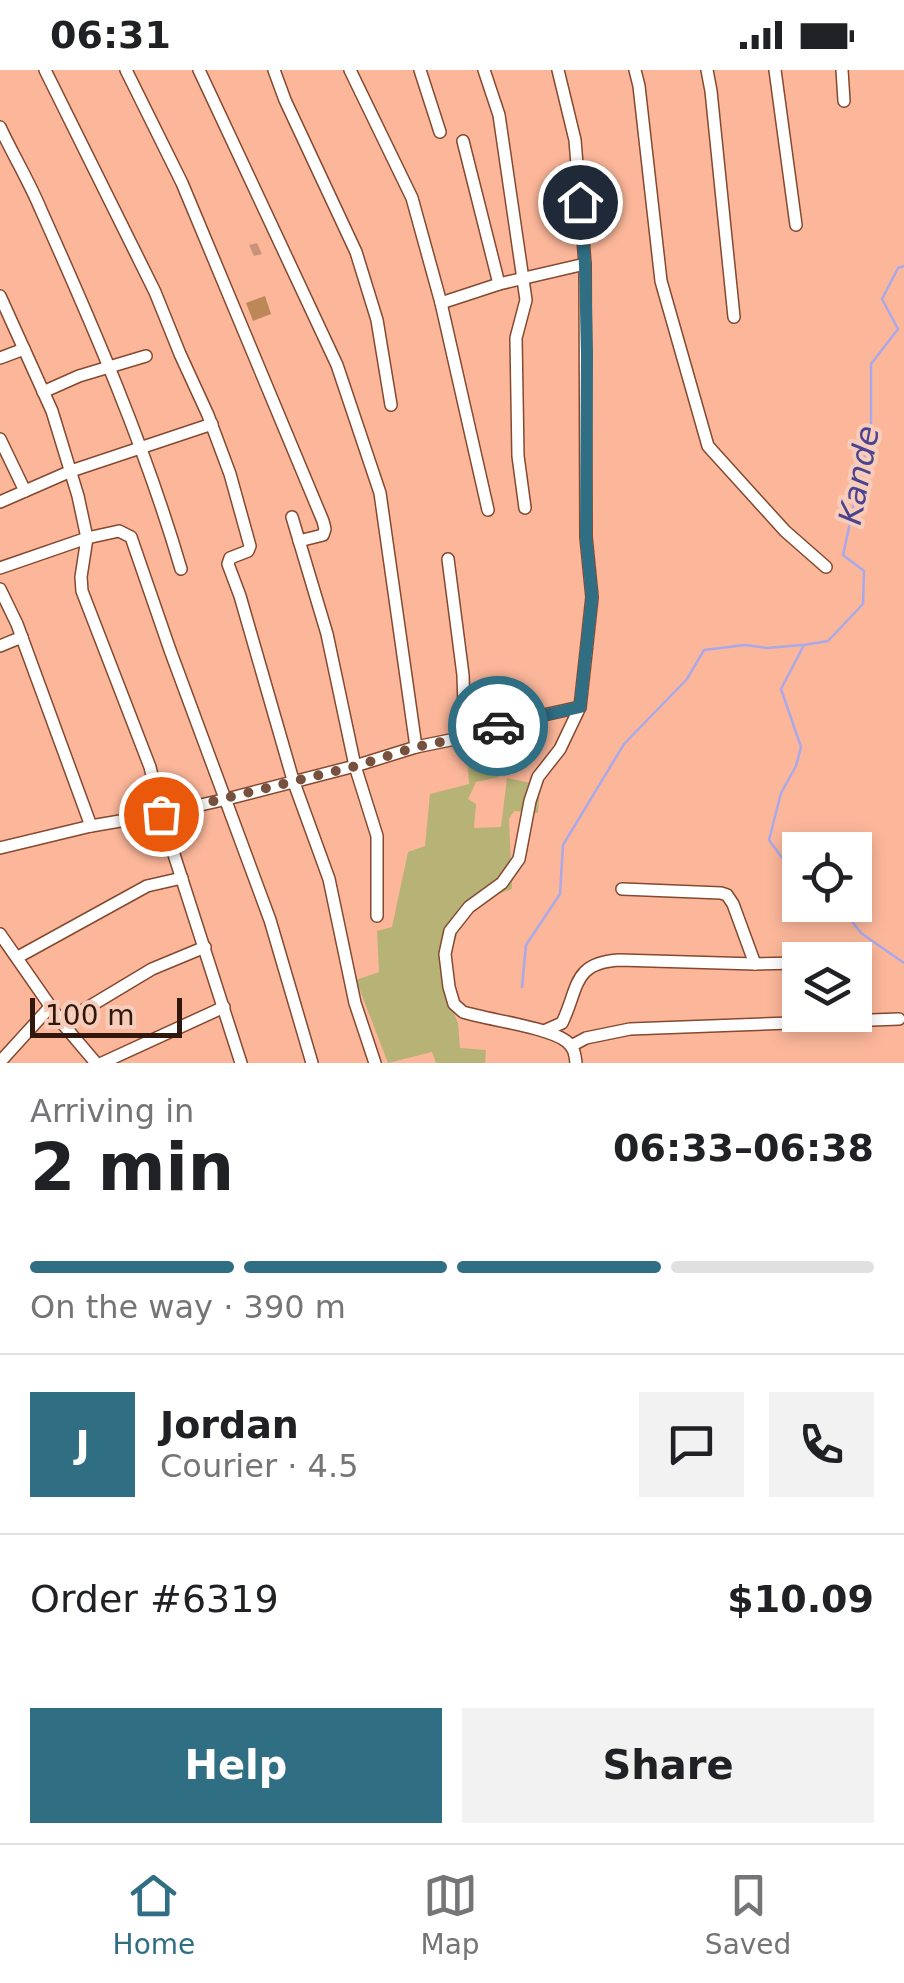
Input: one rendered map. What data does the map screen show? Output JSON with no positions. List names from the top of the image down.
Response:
{
  "water": ["Kande"],
  "scale_bar": "100 m",
  "page": {
    "status": "06:31",
    "scale": "100 m",
    "heading": ["2 min", "Arriving in", "06:33–06:38"],
    "panel": [
      "Jordan",
      "Courier · 4.5",
      "Order #6319",
      "$10.09"
    ],
    "bar": "On the way · 390 m",
    "round": "J",
    "buttons": ["Help", "Share"],
    "tabs": ["Home", "Map", "Saved"]
  }
}
